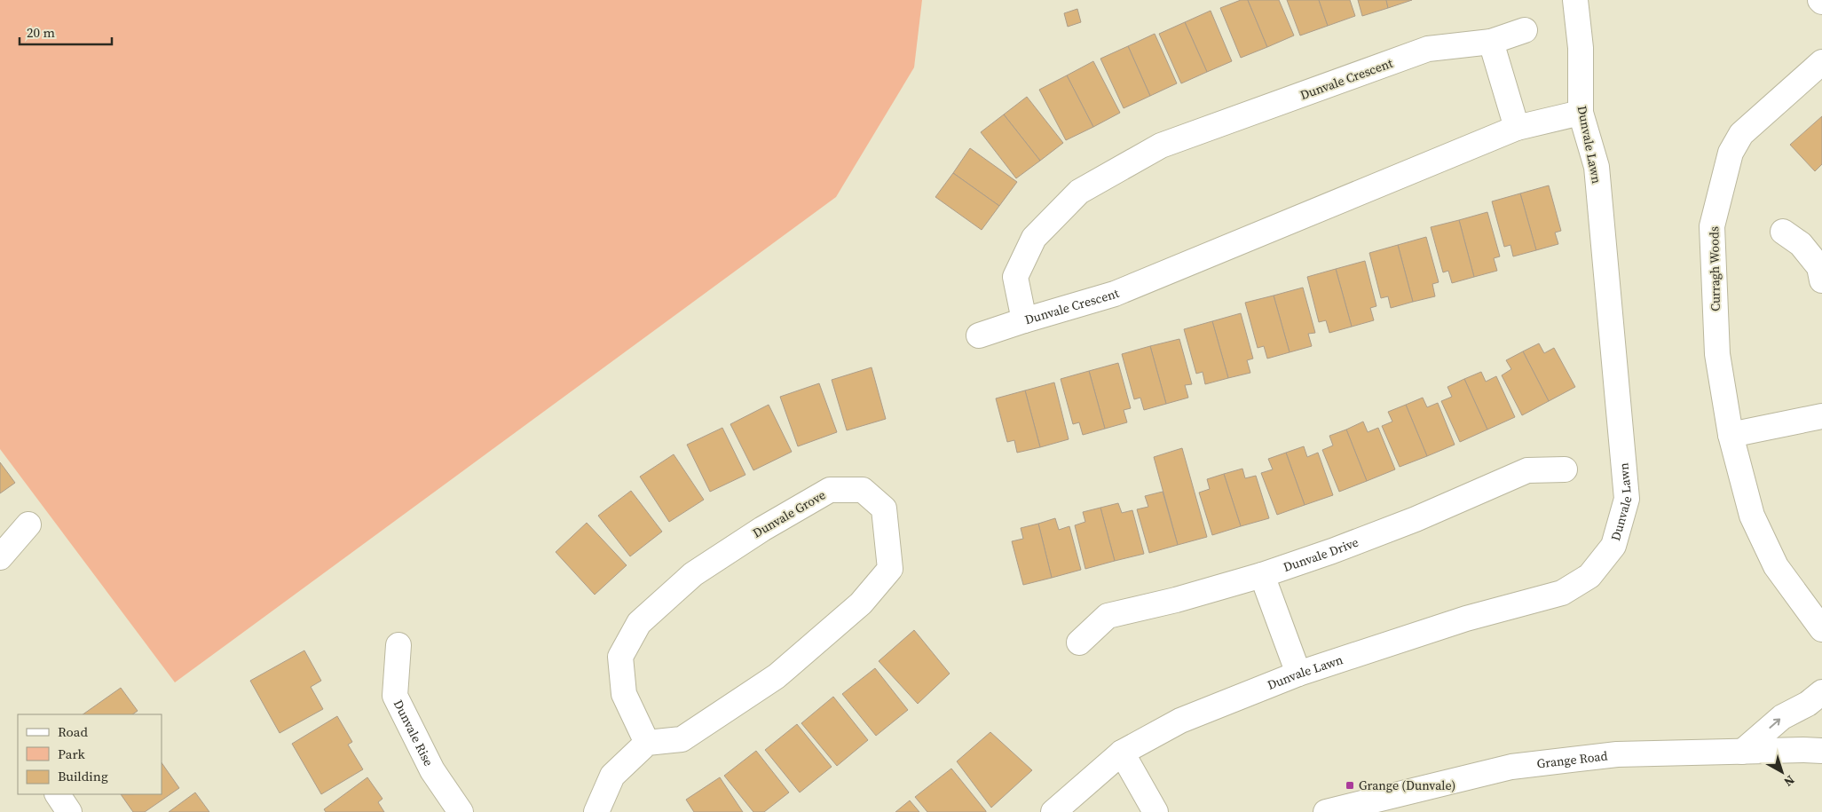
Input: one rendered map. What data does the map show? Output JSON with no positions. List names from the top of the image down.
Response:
{
  "streets": {
    "street": [
      "Dunvale Crescent",
      "Dunvale Lawn",
      "Curragh Woods",
      "Dunvale Grove",
      "Dunvale Drive",
      "Dunvale Rise",
      "Grange Road"
    ]
  },
  "crossings": [
    ["Dunvale Crescent", "Dunvale Lawn"]
  ],
  "places": {
    "transit": ["Grange (Dunvale)"]
  },
  "legend": ["Road", "Park", "Building"],
  "scale_bar": "20 m",
  "north": "bottom right"
}
